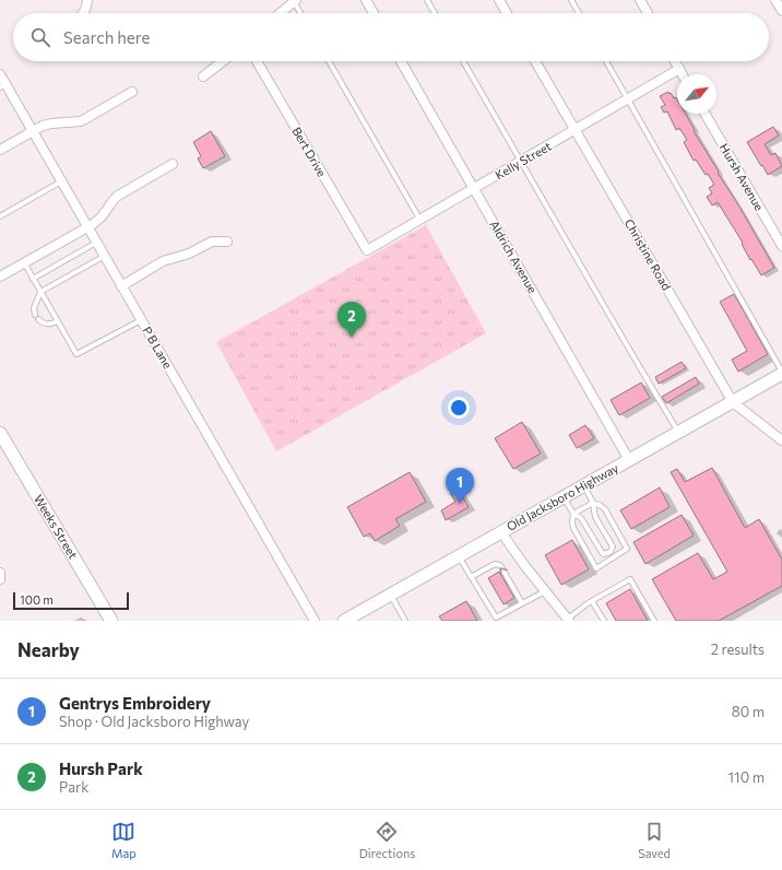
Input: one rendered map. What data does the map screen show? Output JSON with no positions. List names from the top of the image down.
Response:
{
  "streets": {
    "main road": ["Old Jacksboro Highway", "Weeks Street"],
    "street": [
      "Bert Drive",
      "Kelly Street",
      "Hursh Avenue",
      "Christine Road",
      "Aldrich Avenue",
      "P B Lane"
    ]
  },
  "crossings": [
    ["Bert Drive", "Kelly Street"],
    ["Kelly Street", "Christine Road"],
    ["Kelly Street", "Aldrich Avenue"],
    ["Christine Road", "Old Jacksboro Highway"],
    ["Aldrich Avenue", "Old Jacksboro Highway"]
  ],
  "scale_bar": "100 m",
  "north": "top right",
  "page": {
    "search": "Search here",
    "pins": ["2", "1"],
    "scale": "100 m",
    "heading": ["Nearby", "2 results"],
    "list": [
      {
        "mark": "1",
        "name": "Gentrys Embroidery",
        "note": "Shop · Old Jacksboro Highway",
        "value": "80 m"
      },
      {
        "mark": "2",
        "name": "Hursh Park",
        "note": "Park",
        "value": "110 m"
      }
    ],
    "nav": ["Map", "Directions", "Saved"]
  }
}
